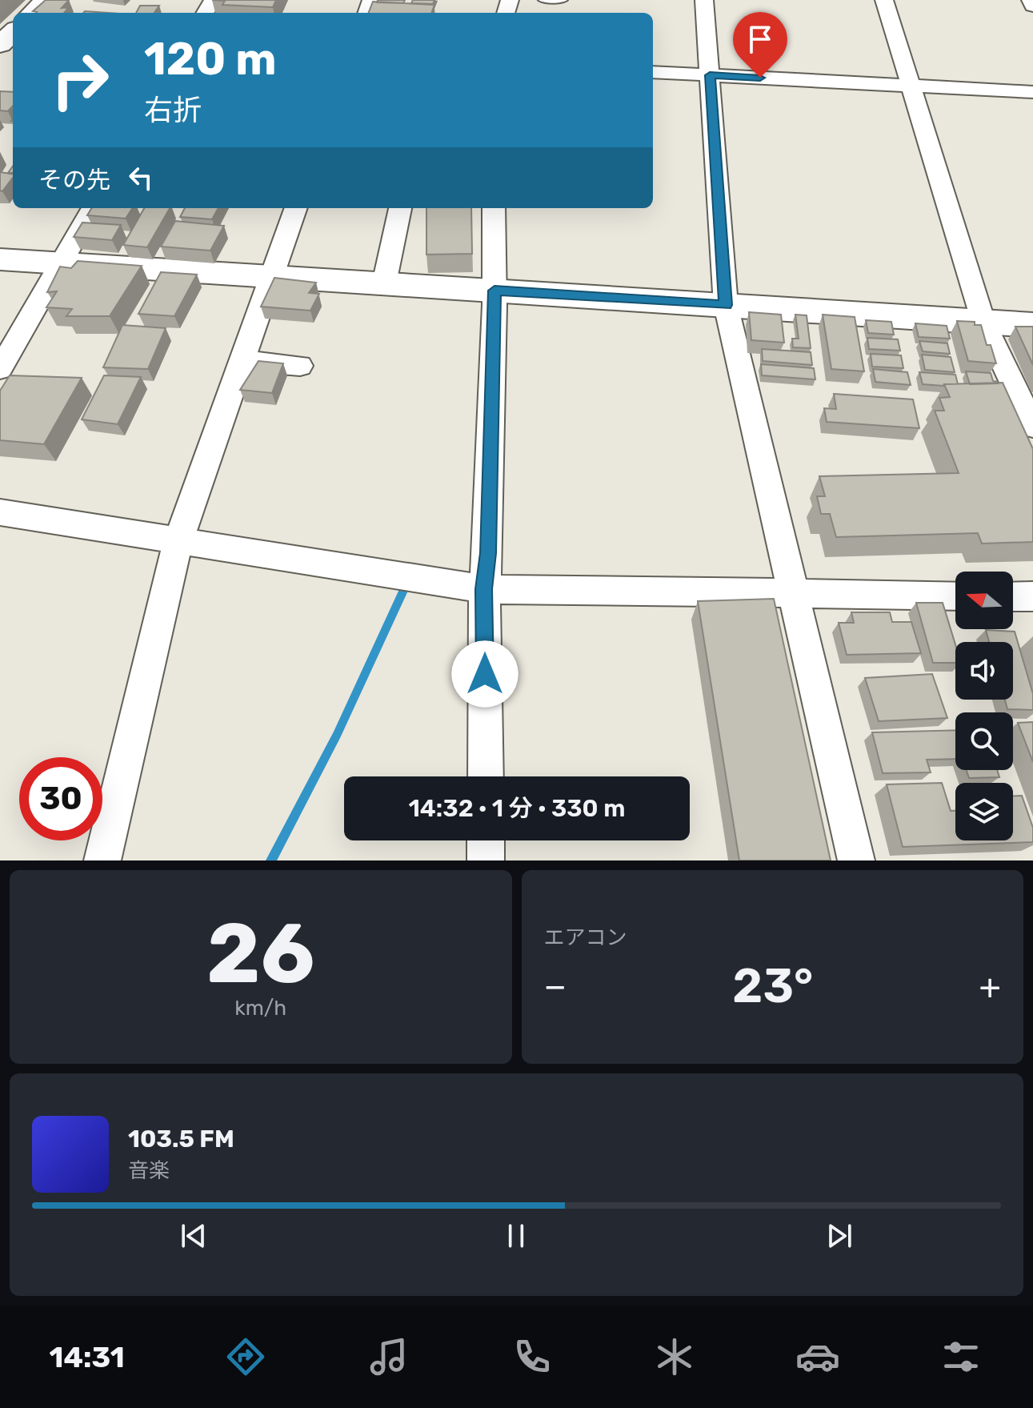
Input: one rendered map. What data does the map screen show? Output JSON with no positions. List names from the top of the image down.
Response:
{
  "north": "left",
  "page": {
    "turn": ["120 m", "右折"],
    "then": "その先",
    "limit": "30",
    "trip": "14:32 · 1 分 · 330 m",
    "tile": [
      ["26", "km/h"],
      "エアコン"
    ],
    "heat": ["−", "23°", "+"],
    "song": ["103.5 FM", "音楽"],
    "tabs": "14:31"
  }
}
